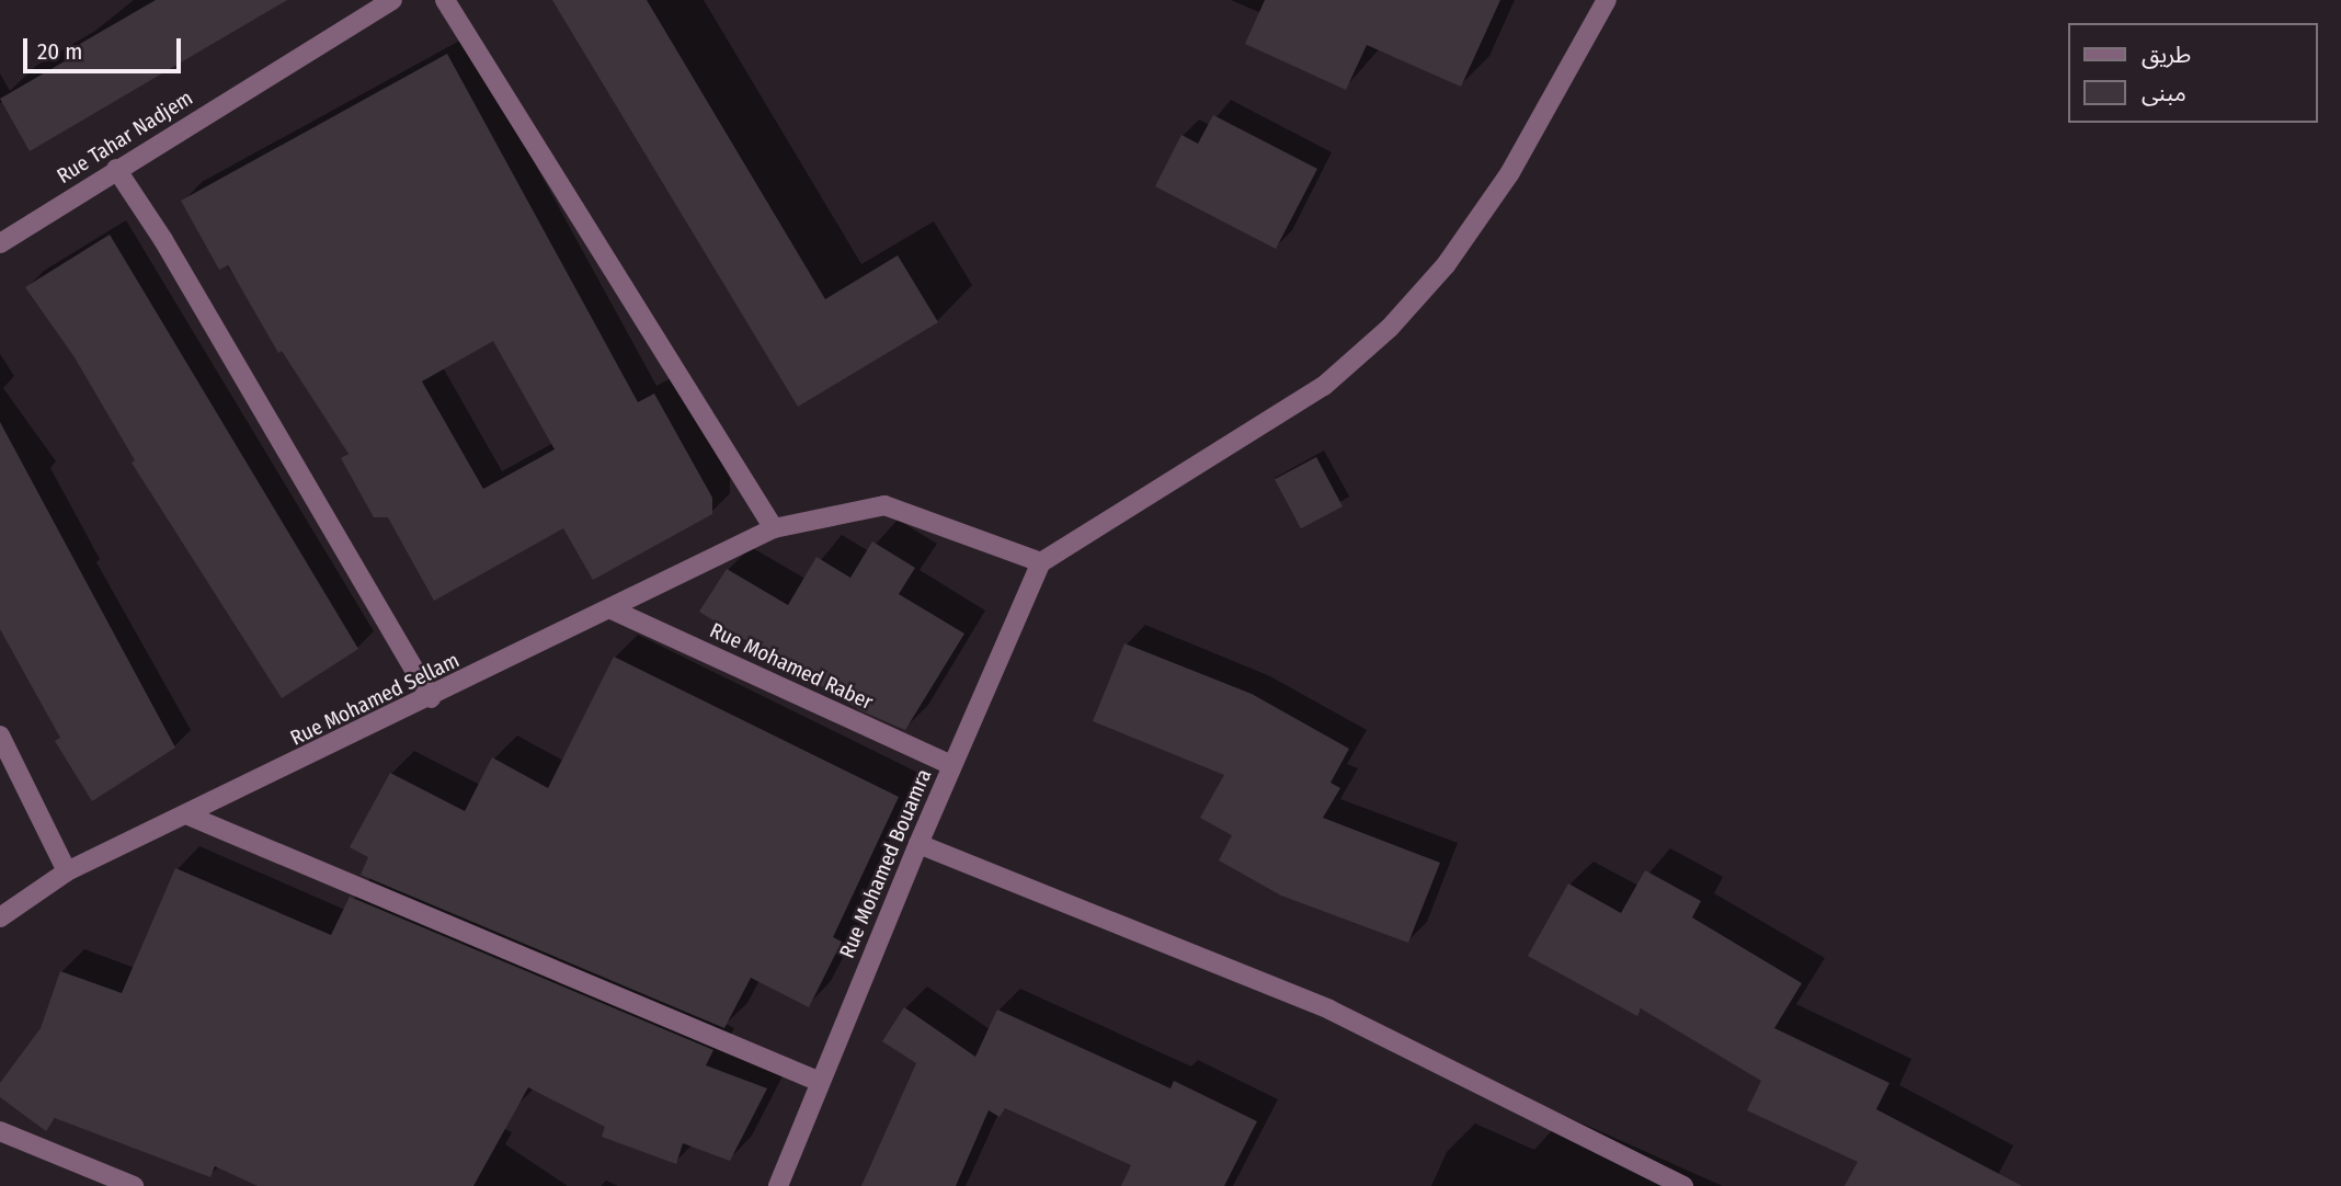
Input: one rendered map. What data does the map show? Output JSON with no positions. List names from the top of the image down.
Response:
{
  "streets": {
    "street": [
      "Rue Tahar Nadjem",
      "Rue Mohamed Raber",
      "Rue Mohamed Sellam",
      "Rue Mohamed Bouamra"
    ]
  },
  "crossings": [
    ["Rue Mohamed Raber", "Rue Mohamed Sellam"],
    ["Rue Mohamed Raber", "Rue Mohamed Bouamra"],
    ["Rue Mohamed Sellam", "Rue Mohamed Bouamra"]
  ],
  "legend": ["طريق", "مبنى"],
  "scale_bar": "20 m"
}
